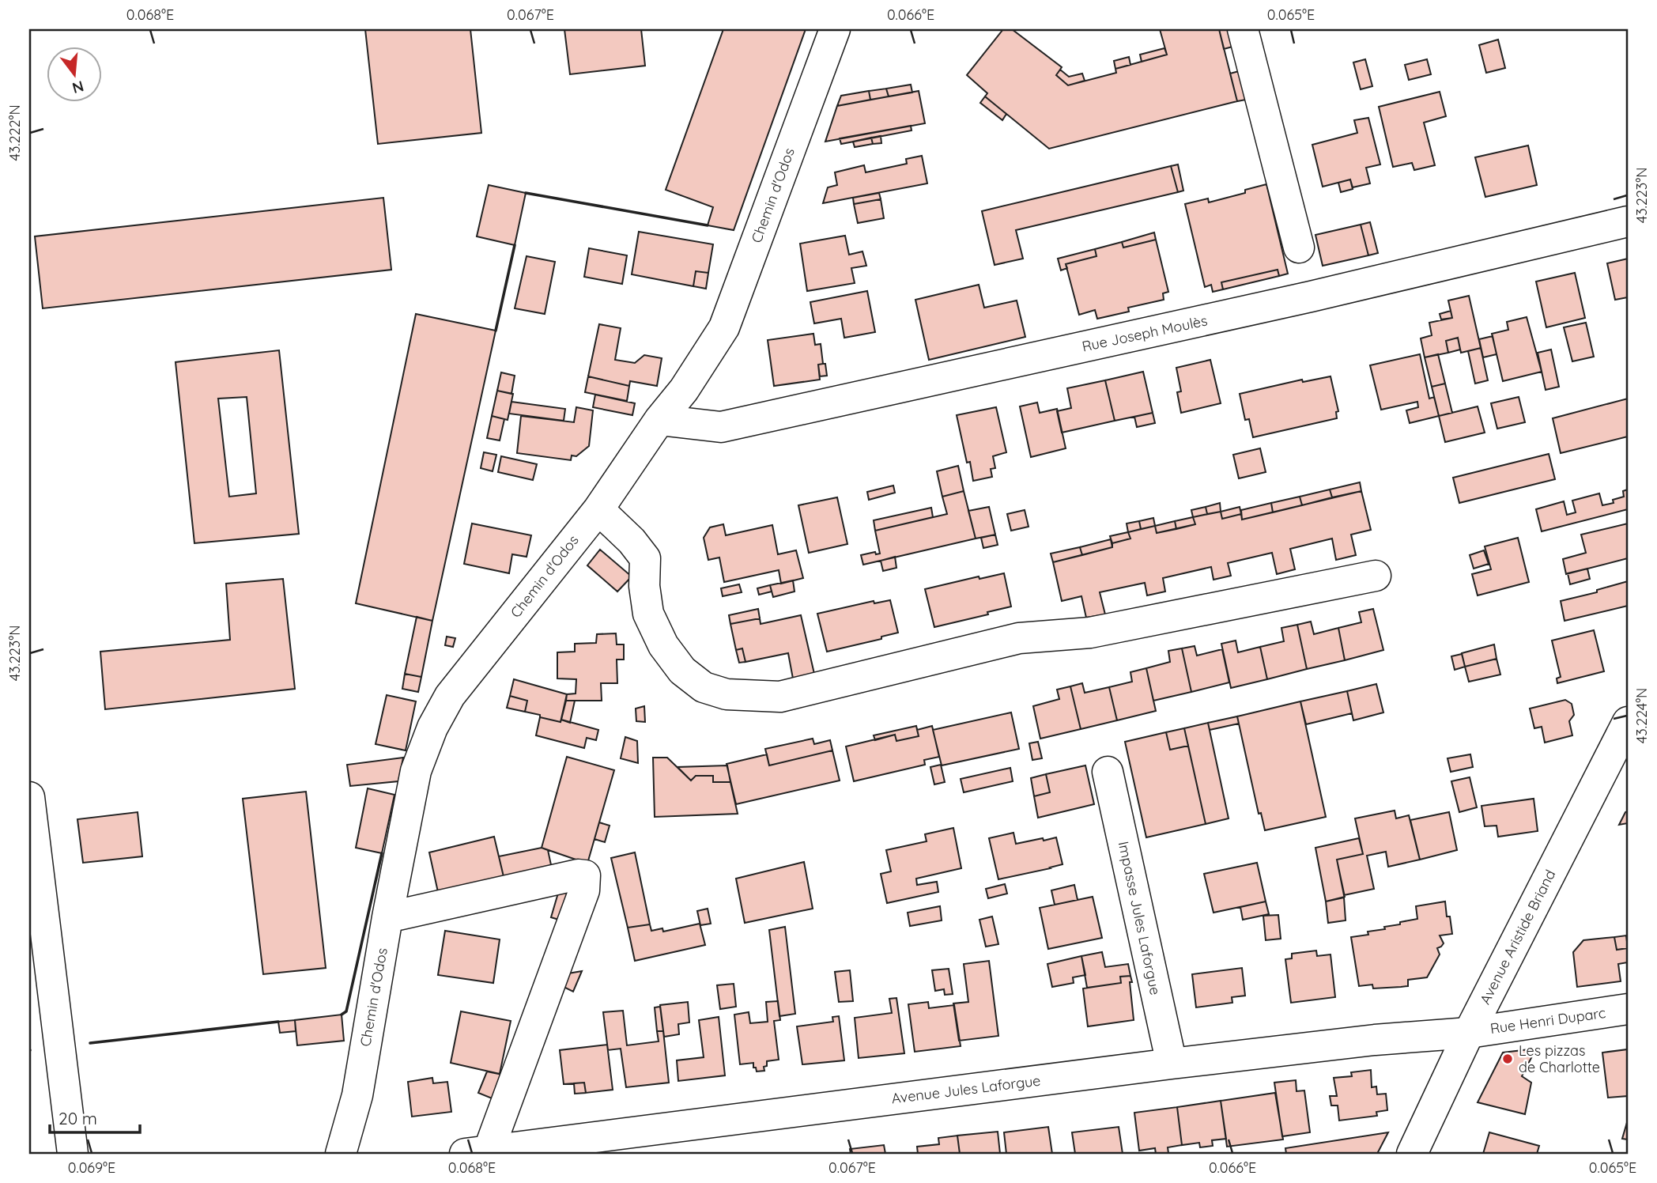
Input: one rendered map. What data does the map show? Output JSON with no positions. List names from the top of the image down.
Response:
{
  "streets": {
    "street": [
      "Chemin d'Odos",
      "Rue Joseph Moulès",
      "Impasse Jules Laforgue",
      "Avenue Aristide Briand",
      "Rue Henri Duparc",
      "Avenue Jules Laforgue"
    ]
  },
  "crossings": [
    ["Chemin d'Odos", "Rue Joseph Moulès"],
    ["Impasse Jules Laforgue", "Avenue Jules Laforgue"],
    ["Avenue Aristide Briand", "Rue Henri Duparc"],
    ["Avenue Aristide Briand", "Avenue Jules Laforgue"],
    ["Rue Henri Duparc", "Avenue Jules Laforgue"]
  ],
  "places": ["Les pizzas de Charlotte"],
  "scale_bar": "20 m",
  "north": "bottom",
  "coordinates": [
    "0.068°E",
    "0.067°E",
    "0.066°E",
    "0.065°E",
    "43.222°N",
    "43.223°N",
    "43.224°N",
    "0.069°E"
  ]
}
